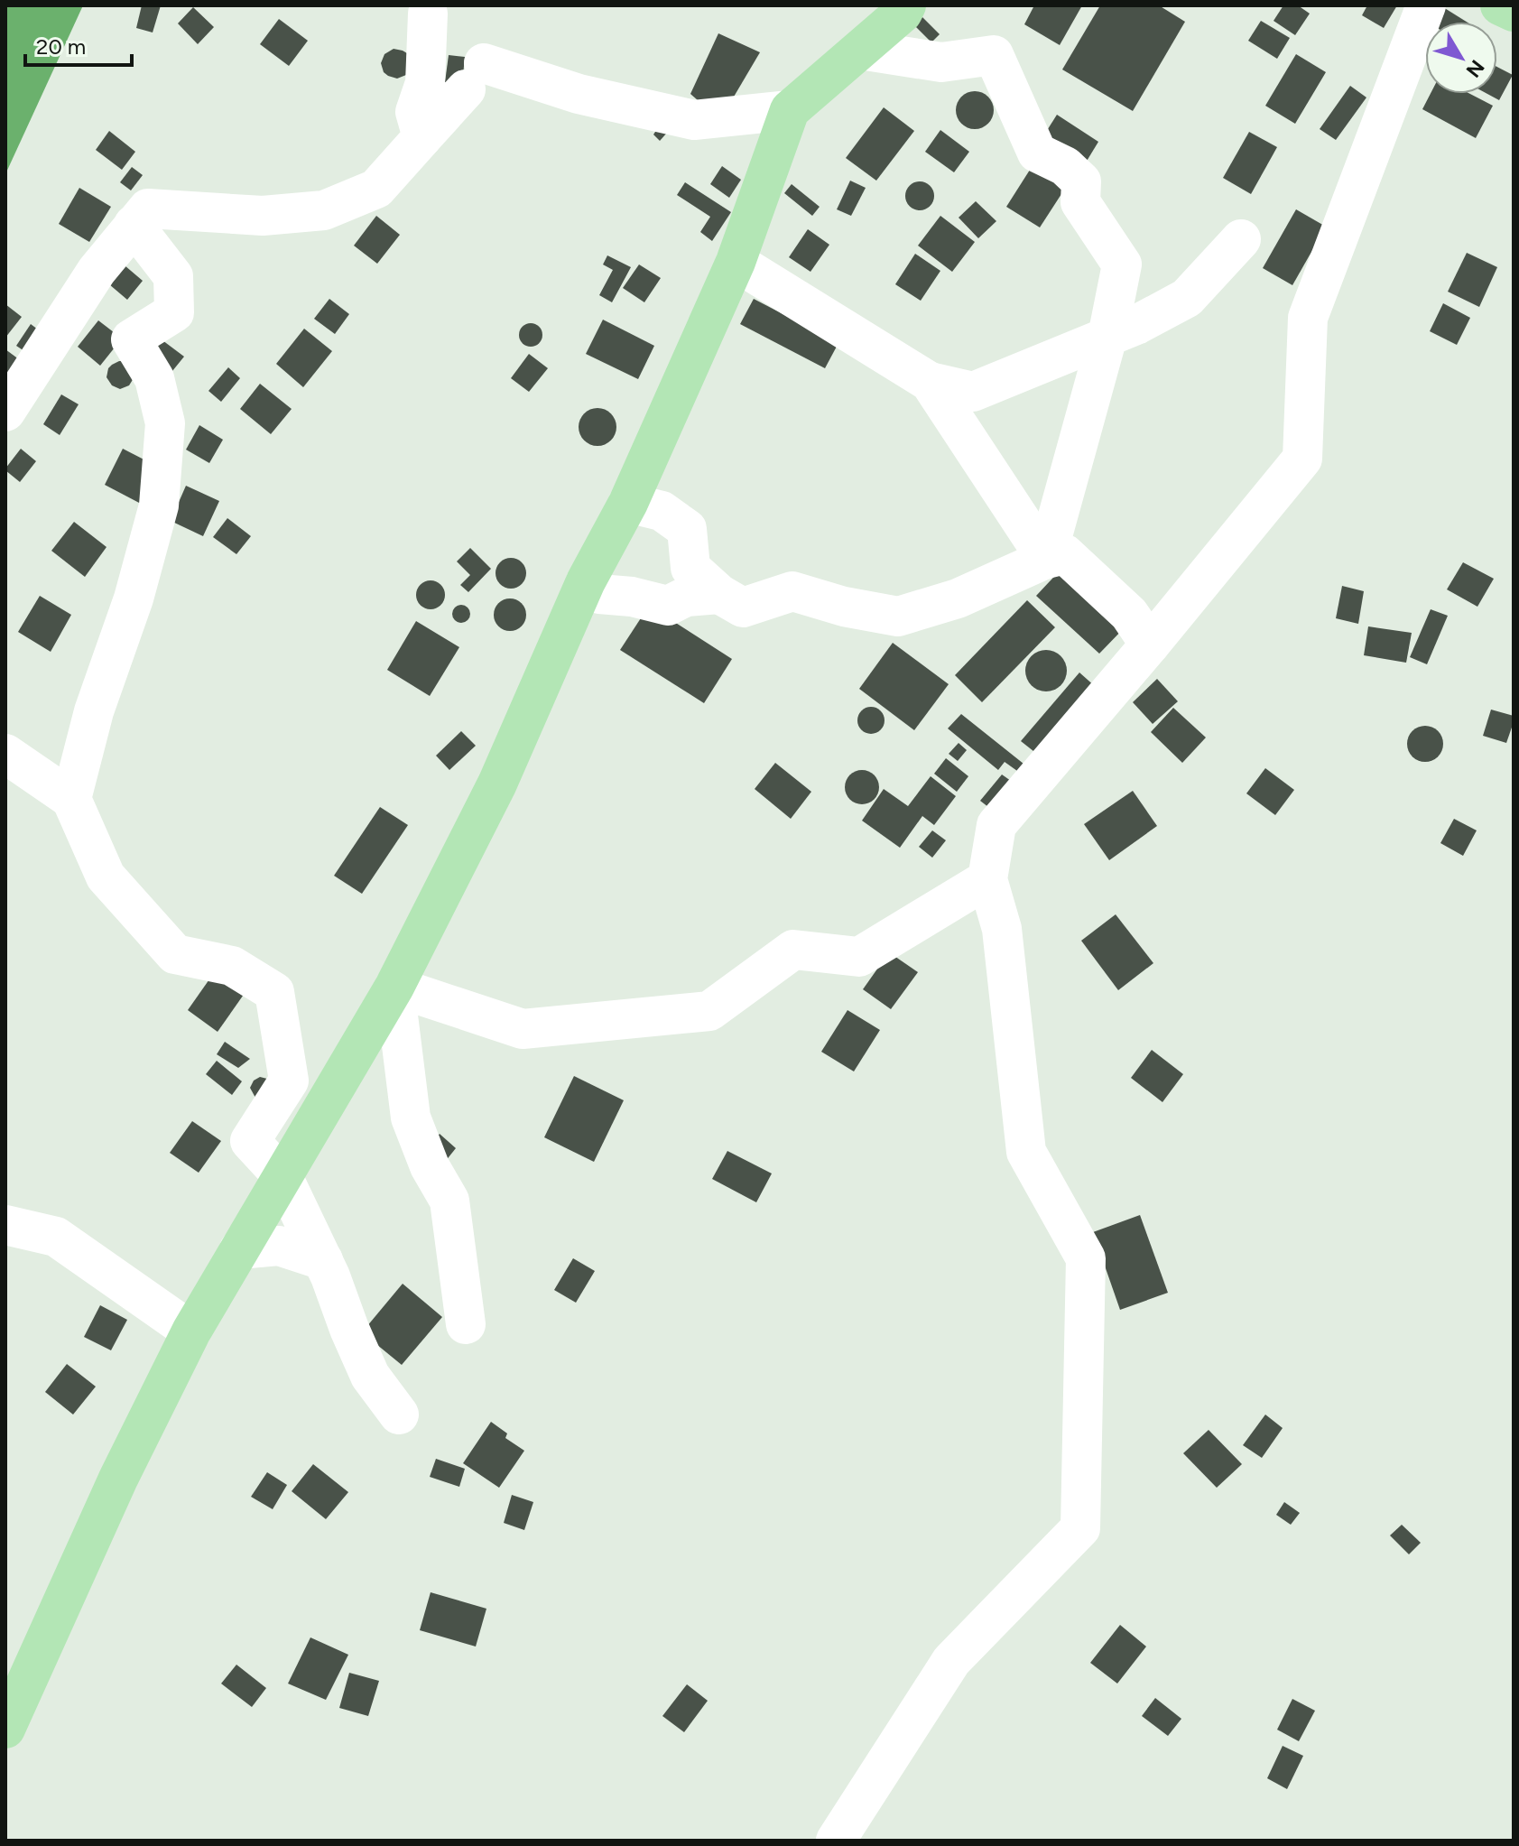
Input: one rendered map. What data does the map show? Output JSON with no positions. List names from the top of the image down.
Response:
{
  "scale_bar": "20 m",
  "north": "bottom right"
}
